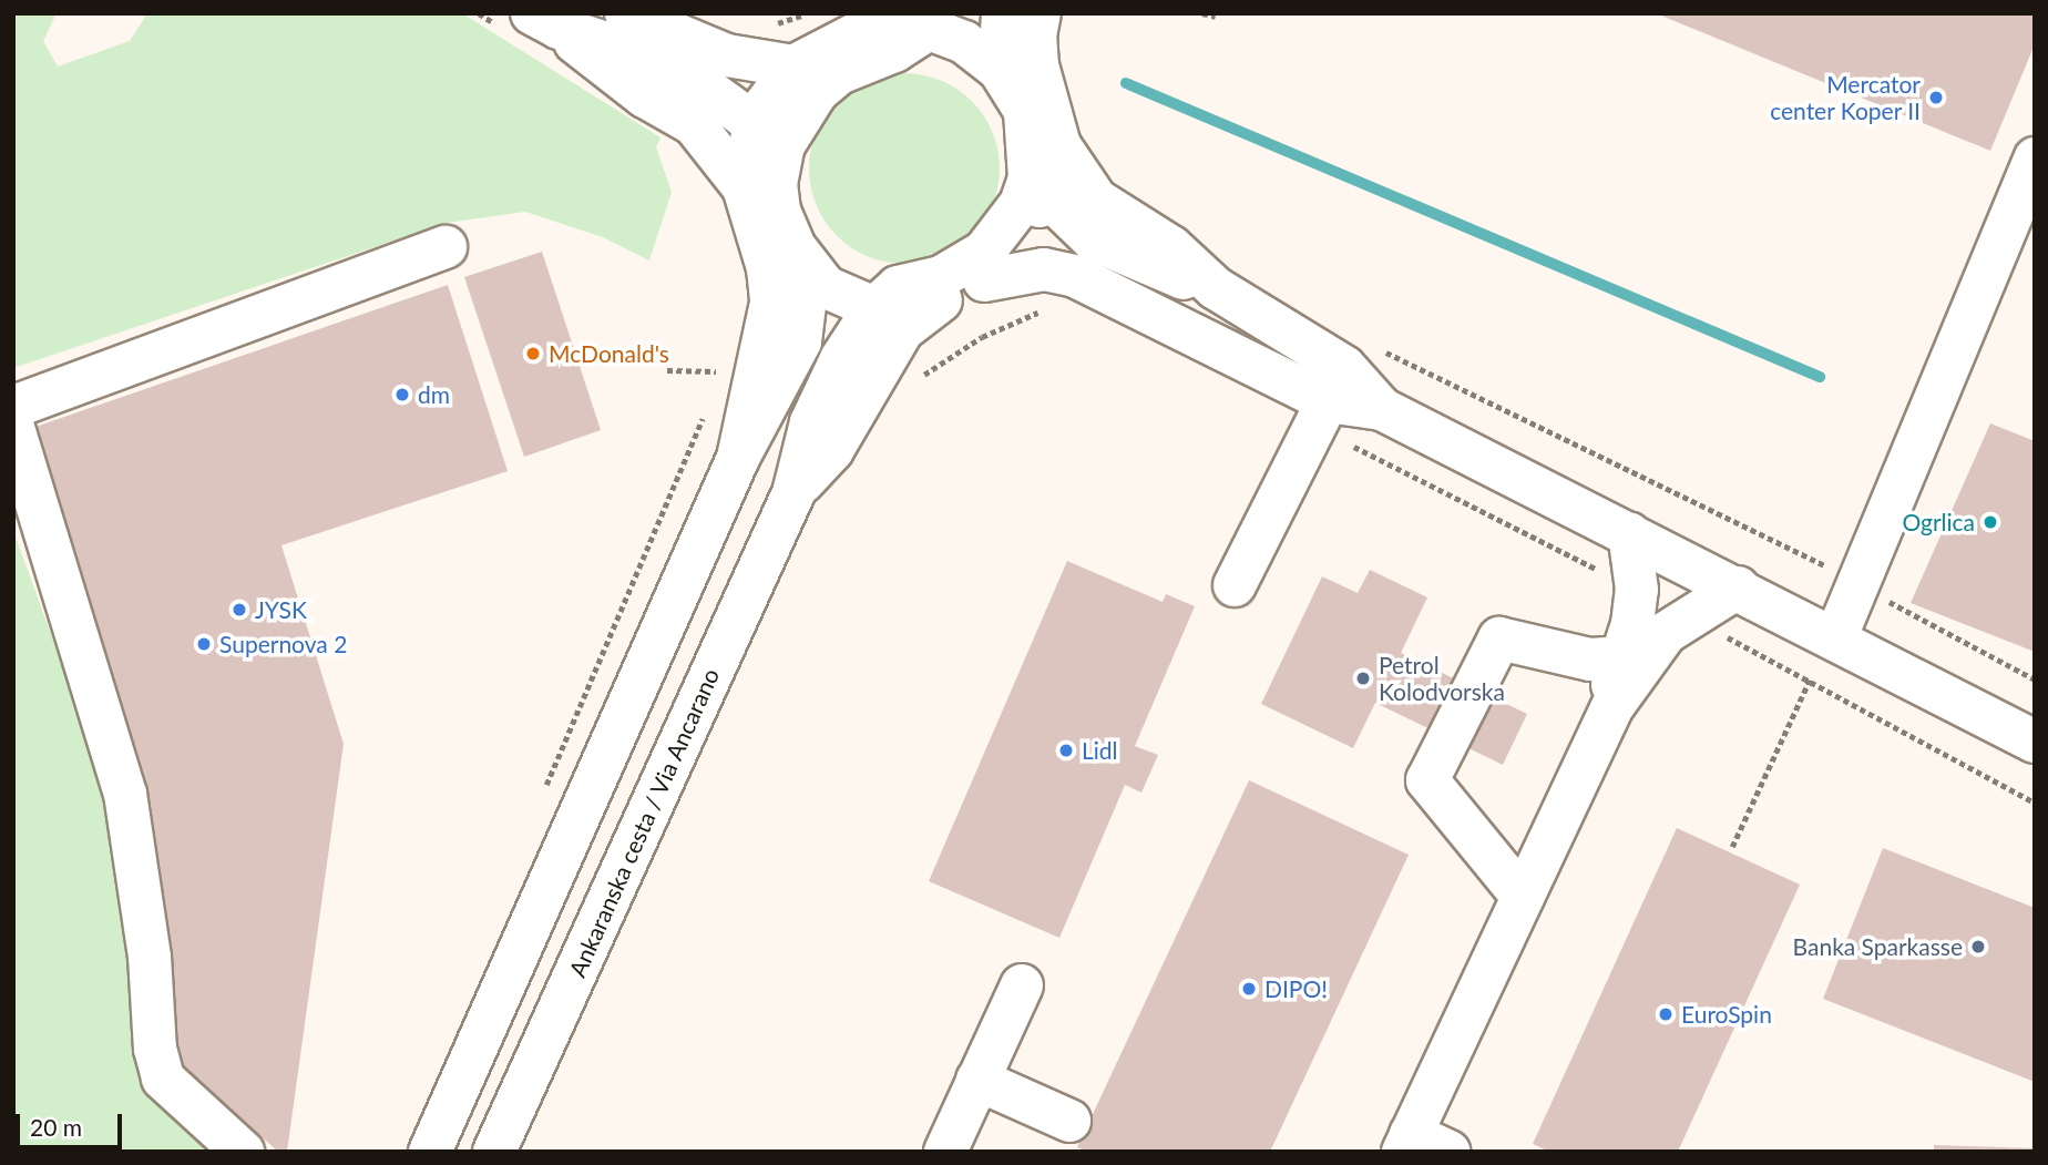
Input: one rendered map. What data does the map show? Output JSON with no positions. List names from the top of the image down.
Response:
{
  "streets": {
    "street": ["Ankaranska cesta / Via Ancarano"]
  },
  "places": [
    "Mercator center Koper II",
    "McDonald's",
    "dm",
    "Ogrlica",
    "JYSK",
    "Supernova 2",
    "Petrol Kolodvorska",
    "Lidl",
    "Banka Sparkasse",
    "DIPO!",
    "EuroSpin"
  ],
  "scale_bar": "20 m"
}
